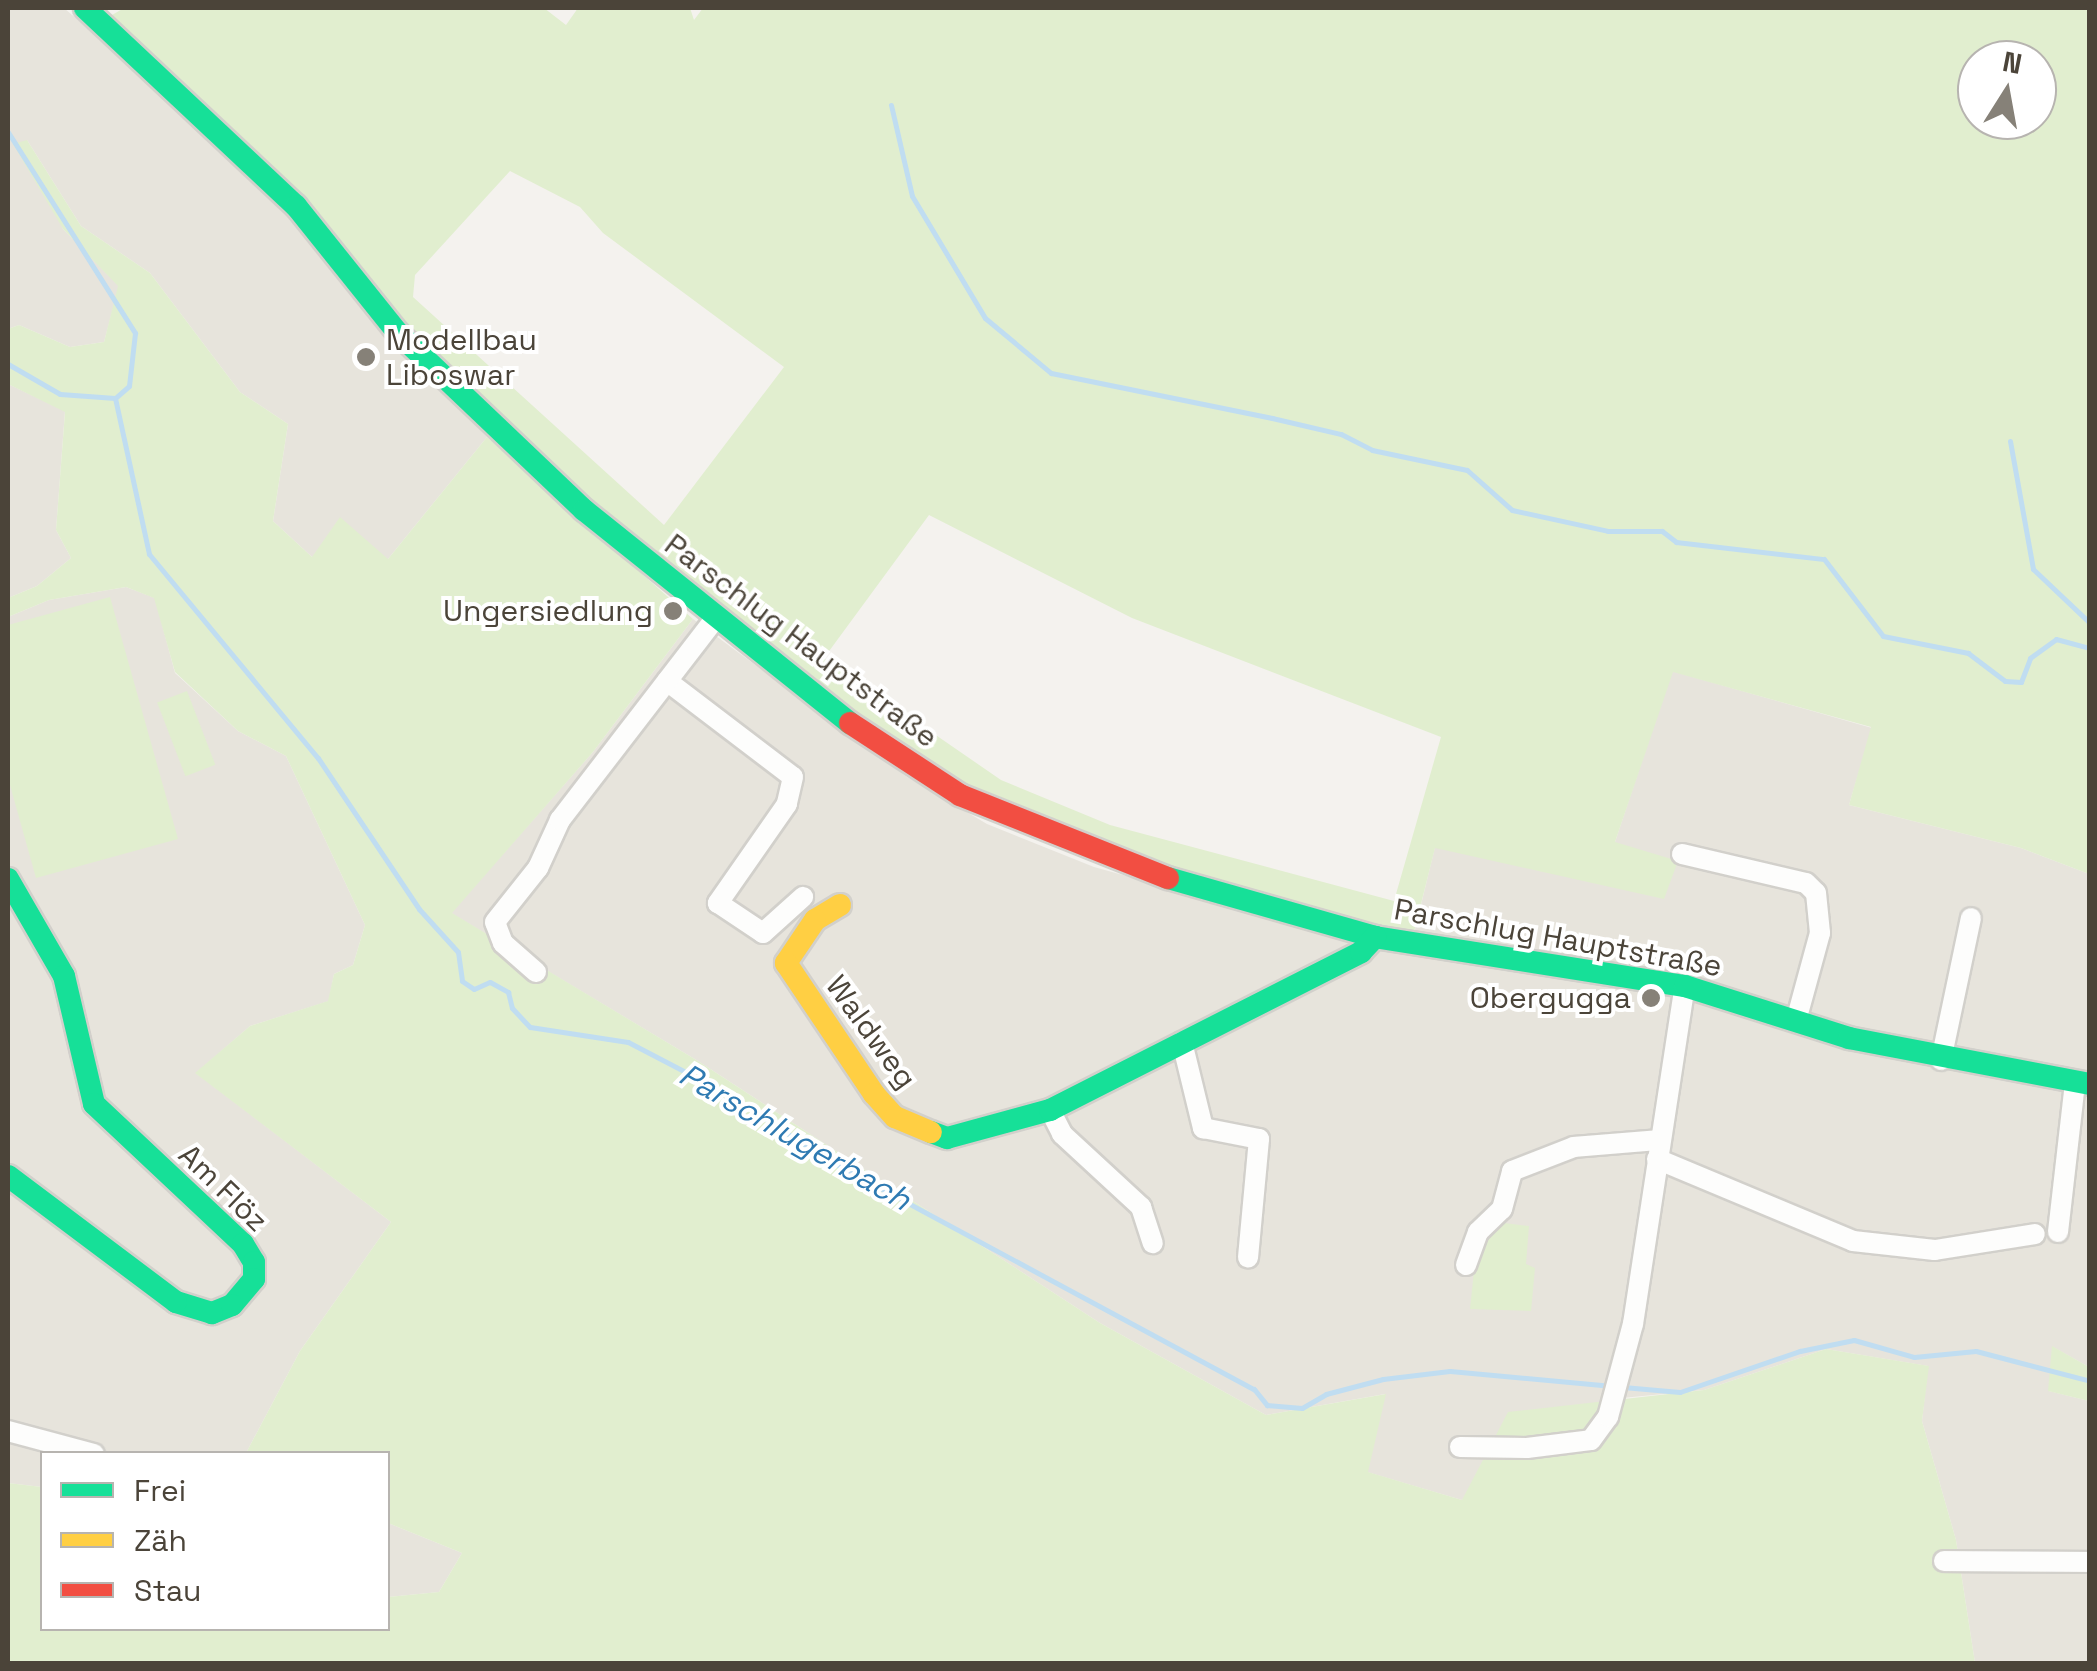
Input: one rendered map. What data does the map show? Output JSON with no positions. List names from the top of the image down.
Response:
{
  "streets": {
    "main road": ["Parschlug Hauptstraße", "Waldweg", "Am Flöz"]
  },
  "crossings": [
    ["Parschlug Hauptstraße", "Waldweg"]
  ],
  "water": ["Parschlugerbach"],
  "places": ["Modellbau Liboswar", "Ungersiedlung", "Obergugga"],
  "legend": ["Frei", "Zäh", "Stau"],
  "north": "top"
}
